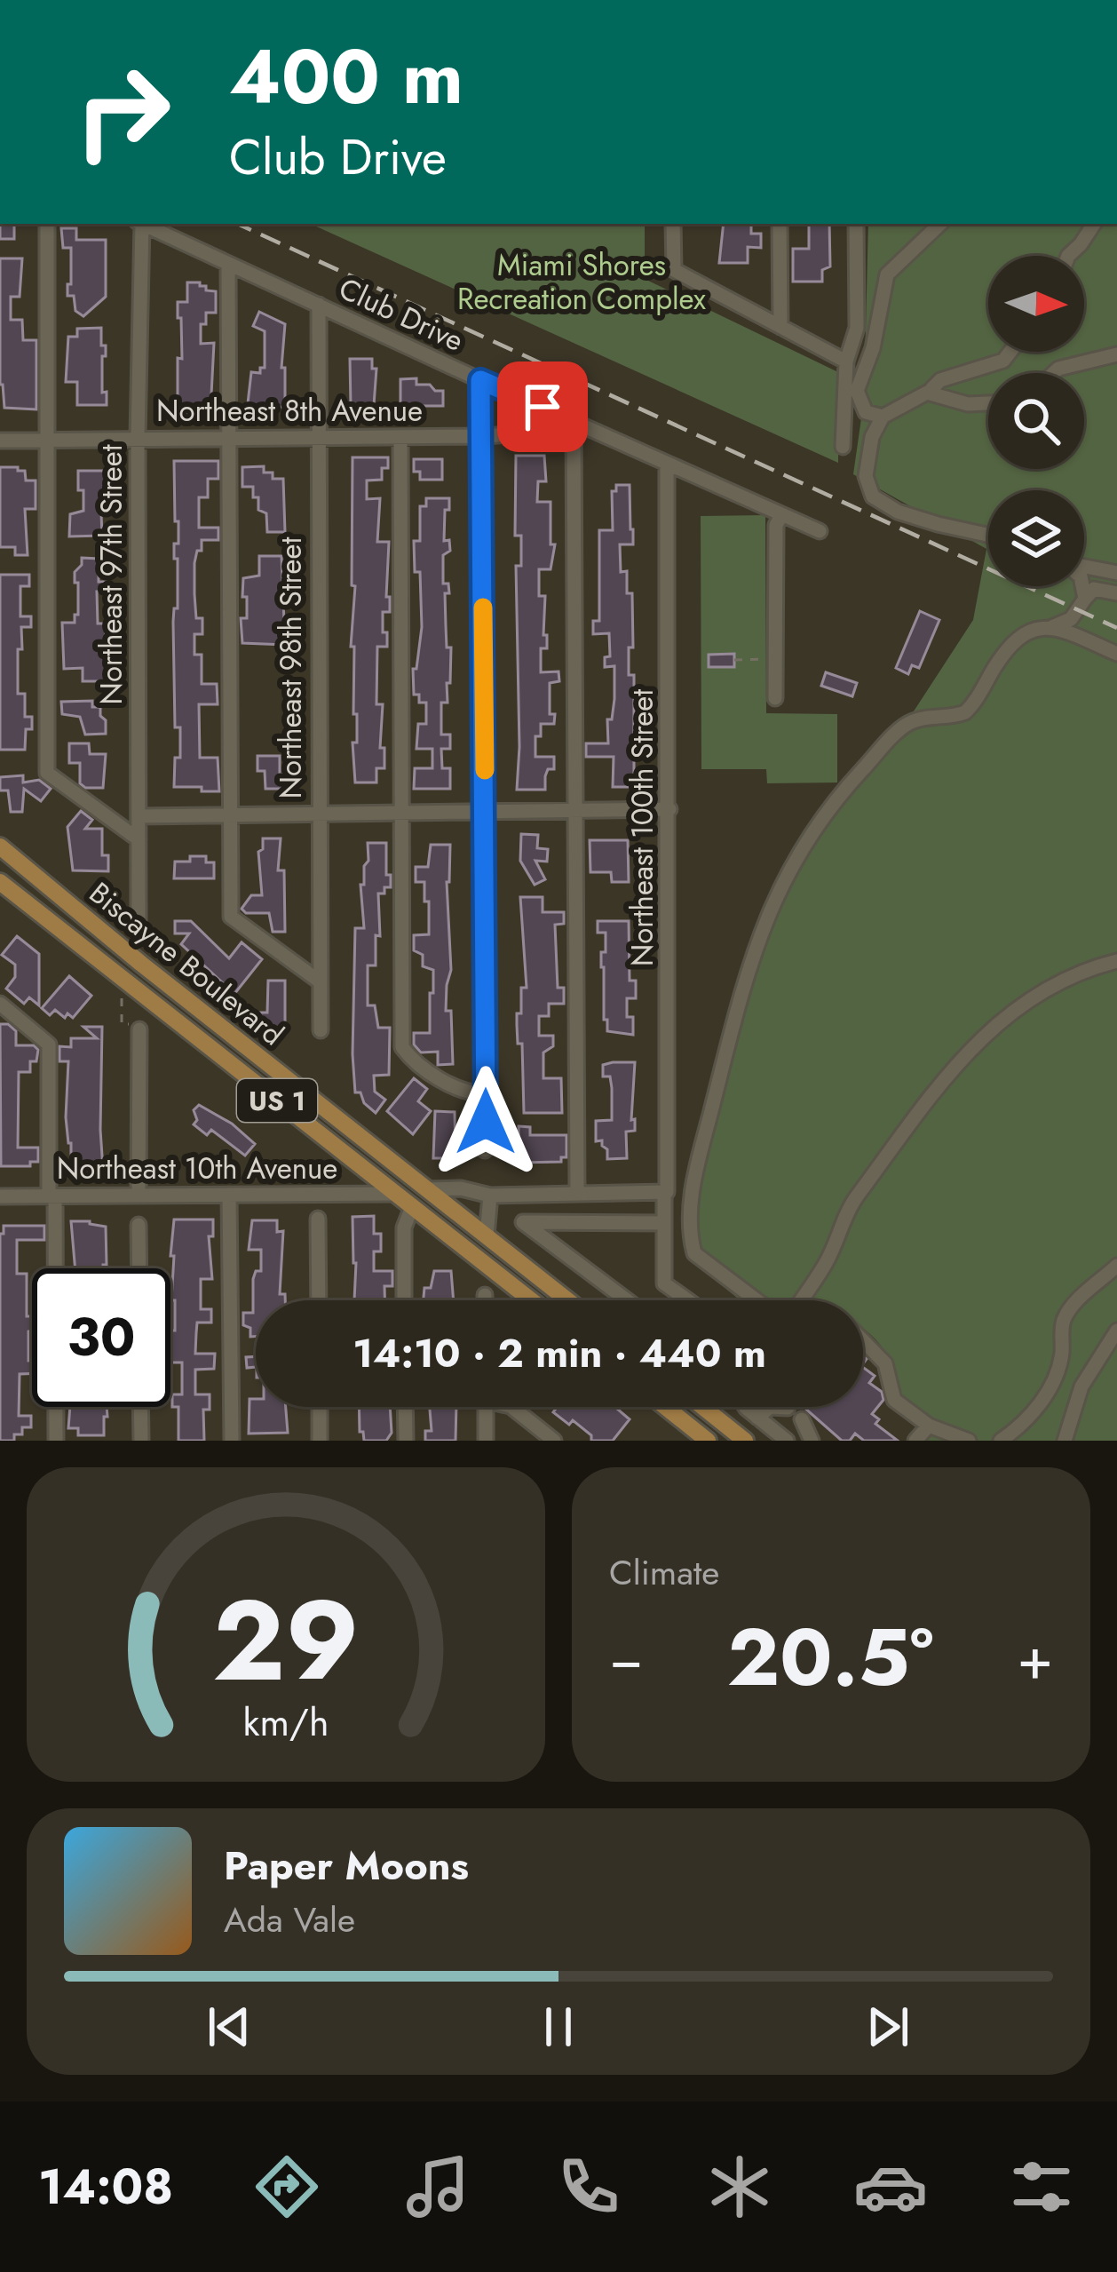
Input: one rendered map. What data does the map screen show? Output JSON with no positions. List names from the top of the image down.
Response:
{
  "streets": {
    "main road": ["Biscayne Boulevard", "US 1"],
    "street": [
      "Club Drive",
      "Northeast 8th Avenue",
      "Northeast 97th Street",
      "Northeast 98th Street",
      "Northeast 100th Street",
      "Northeast 10th Avenue"
    ]
  },
  "crossings": [
    ["Club Drive", "Northeast 8th Avenue"],
    ["Club Drive", "Northeast 98th Street"],
    ["Club Drive", "Northeast 100th Street"],
    ["Northeast 8th Avenue", "Northeast 97th Street"],
    ["Northeast 8th Avenue", "Northeast 98th Street"],
    ["Biscayne Boulevard", "Northeast 10th Avenue"]
  ],
  "parks": ["Miami Shores Recreation Complex"],
  "north": "right",
  "page": {
    "turn": ["400 m", "Club Drive"],
    "limit": "30",
    "trip": "14:10 · 2 min · 440 m",
    "tile": "Climate",
    "heat": ["−", "20.5°", "+"],
    "song": ["Paper Moons", "Ada Vale"],
    "tabs": "14:08",
    "gauge": ["29", "km/h"]
  }
}
